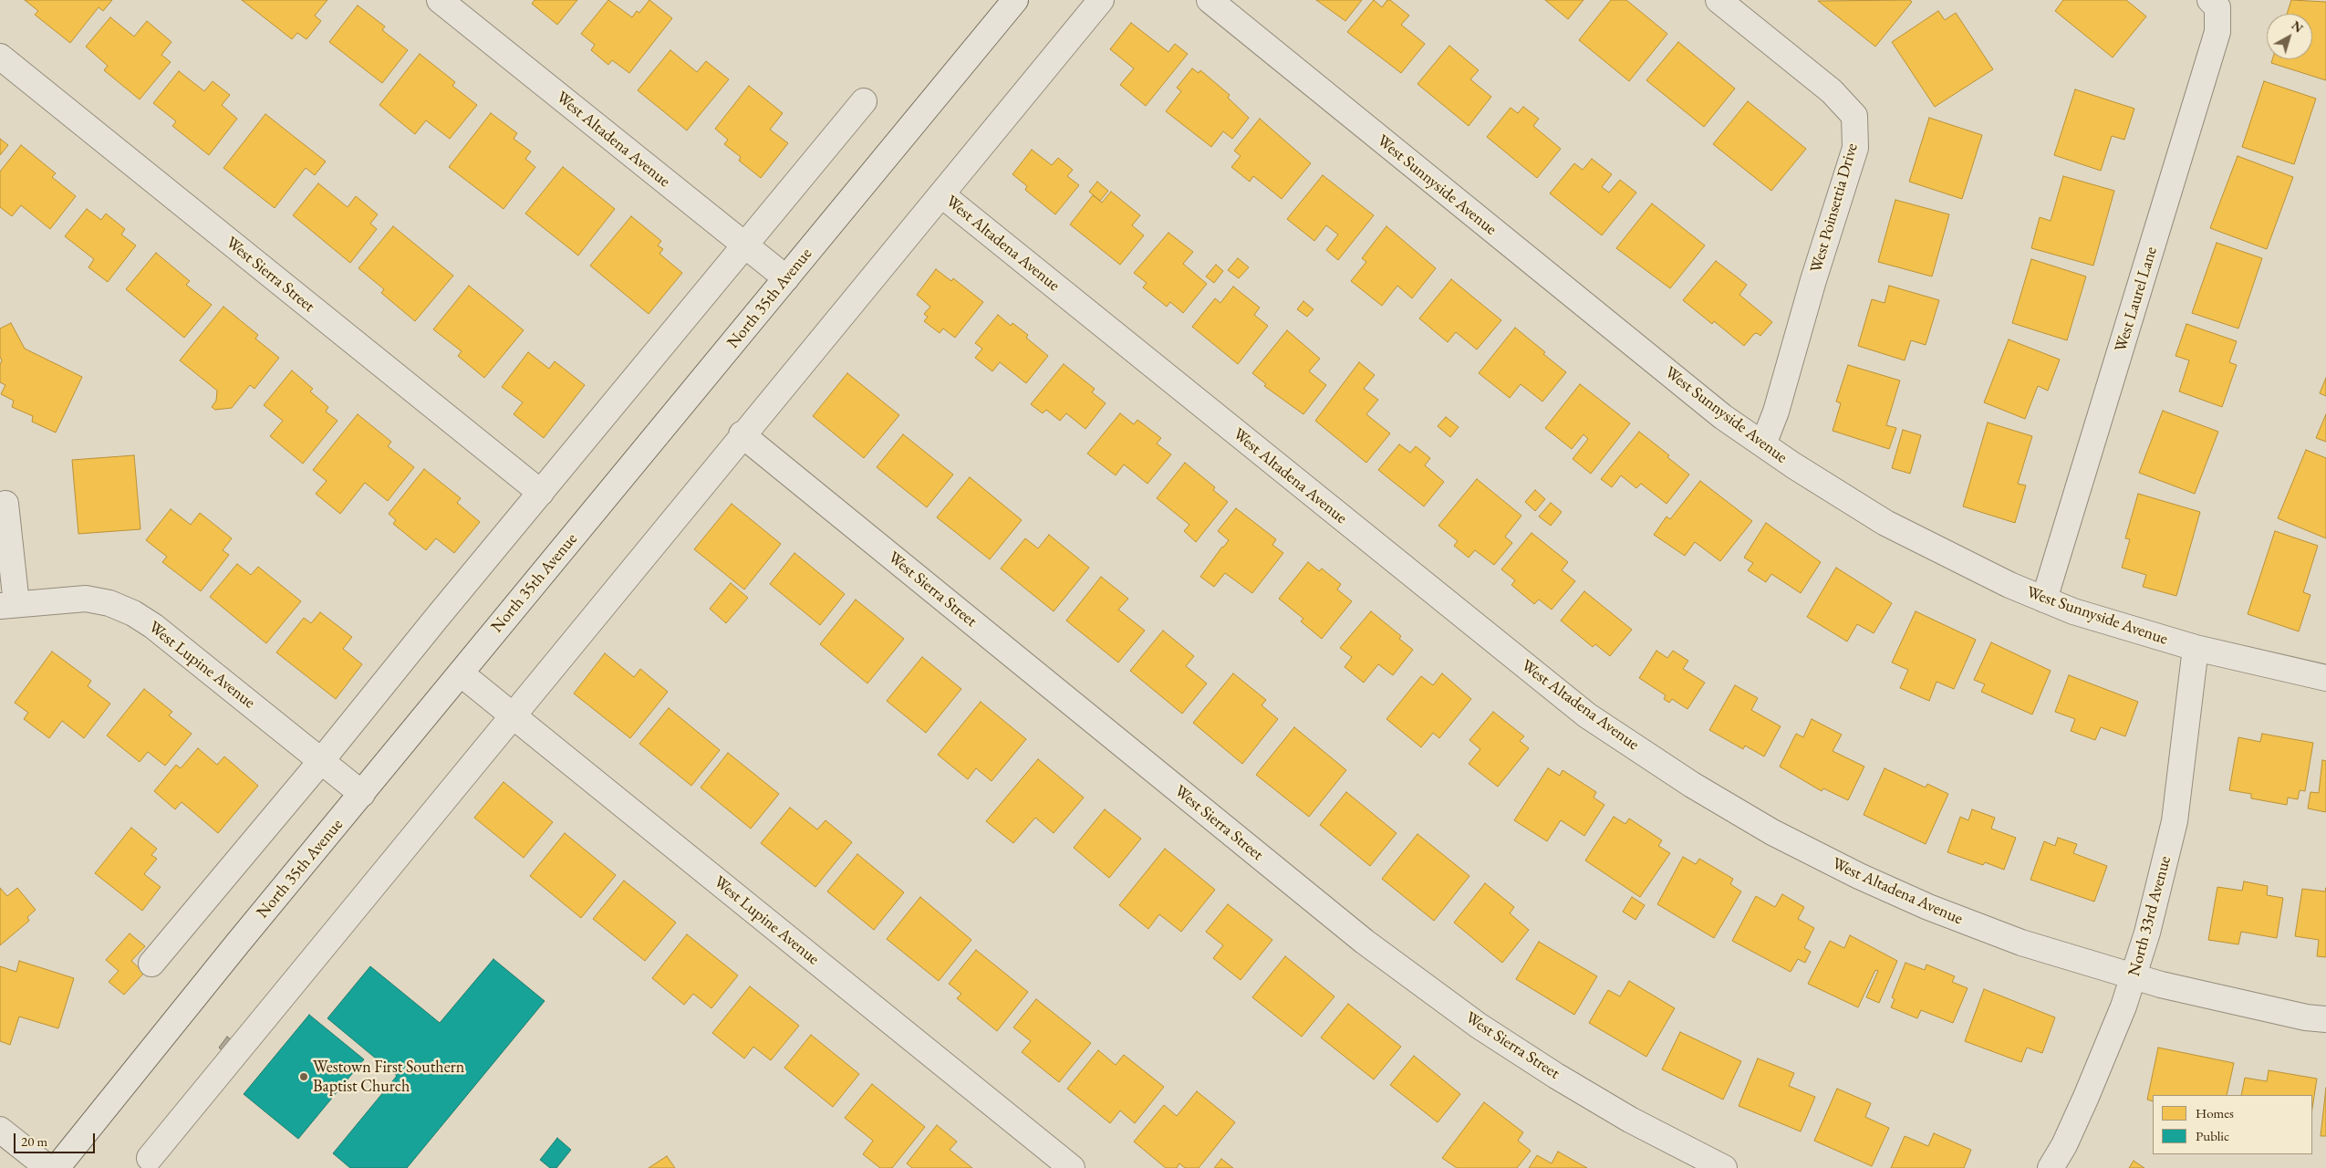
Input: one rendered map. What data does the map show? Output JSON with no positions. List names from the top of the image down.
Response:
{
  "streets": {
    "street": [
      "West Altadena Avenue",
      "West Sunnyside Avenue",
      "West Poinsettia Drive",
      "West Sierra Street",
      "North 35th Avenue",
      "West Laurel Lane",
      "West Lupine Avenue",
      "North 33rd Avenue"
    ]
  },
  "crossings": [
    ["West Altadena Avenue", "North 35th Avenue"],
    ["West Altadena Avenue", "North 33rd Avenue"],
    ["West Sunnyside Avenue", "West Poinsettia Drive"],
    ["West Sunnyside Avenue", "West Laurel Lane"],
    ["West Sunnyside Avenue", "North 33rd Avenue"],
    ["North 35th Avenue", "West Lupine Avenue"]
  ],
  "places": ["Westown First Southern Baptist Church"],
  "legend": ["Homes", "Public"],
  "scale_bar": "20 m",
  "north": "top right"
}
